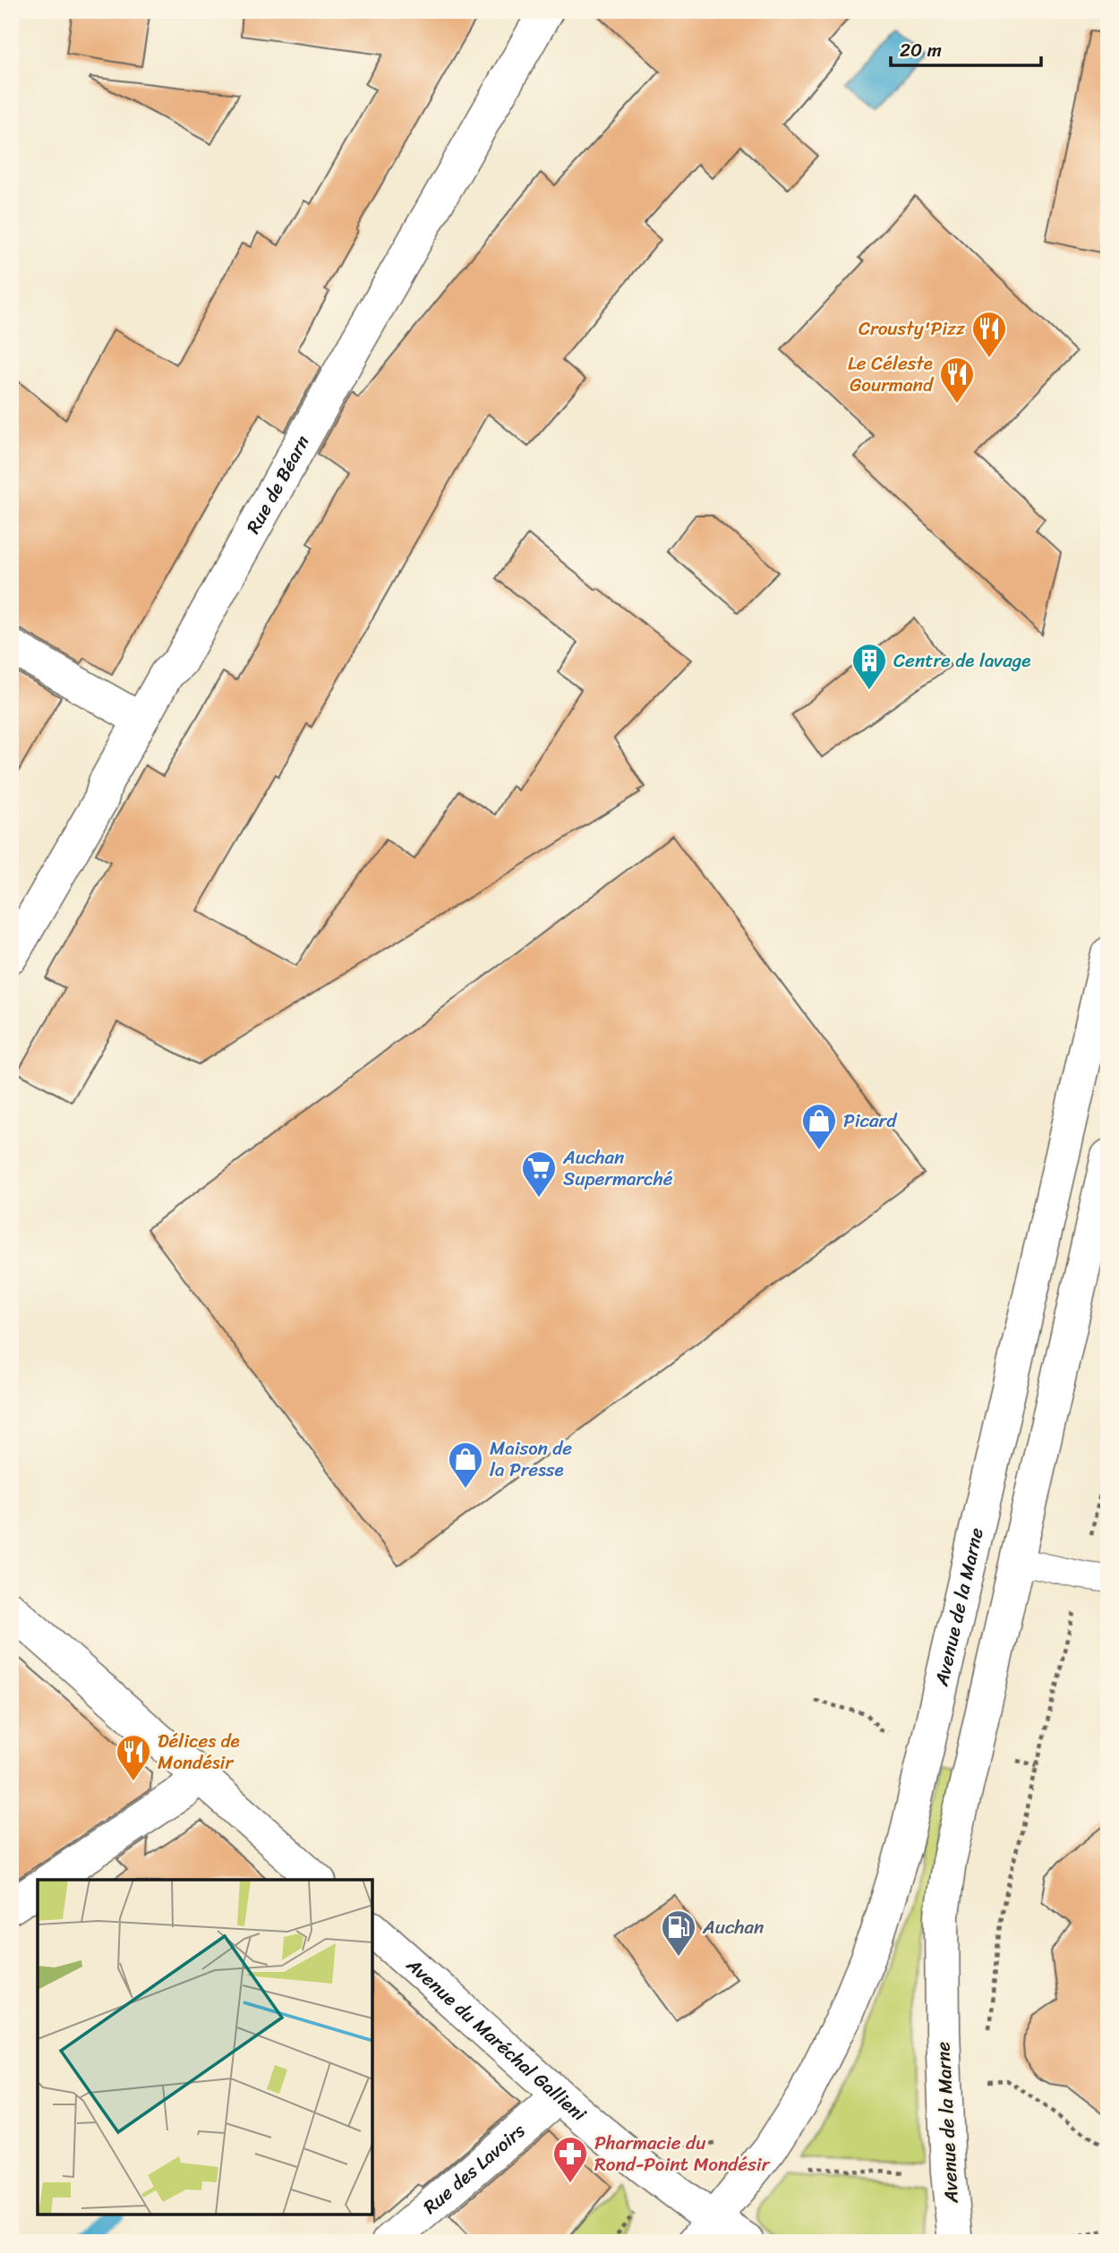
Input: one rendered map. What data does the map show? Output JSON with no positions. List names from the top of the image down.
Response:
{
  "streets": {
    "street": [
      "Rue de Béarn",
      "Avenue de la Marne",
      "Avenue du Maréchal Gallieni",
      "Rue des Lavoirs"
    ]
  },
  "crossings": [
    ["Avenue de la Marne", "Avenue du Maréchal Gallieni"],
    ["Avenue du Maréchal Gallieni", "Rue des Lavoirs"]
  ],
  "places": {
    "restaurant": ["Crousty'Pizz", "Le Céleste Gourmand", "Délices de Mondésir"],
    "building": ["Centre de lavage"],
    "shop": ["Picard", "Maison de la Presse"],
    "supermarket": ["Auchan Supermarché"],
    "fuel station": ["Auchan"],
    "pharmacy": ["Pharmacie du Rond-Point Mondésir"]
  },
  "scale_bar": "20 m"
}
